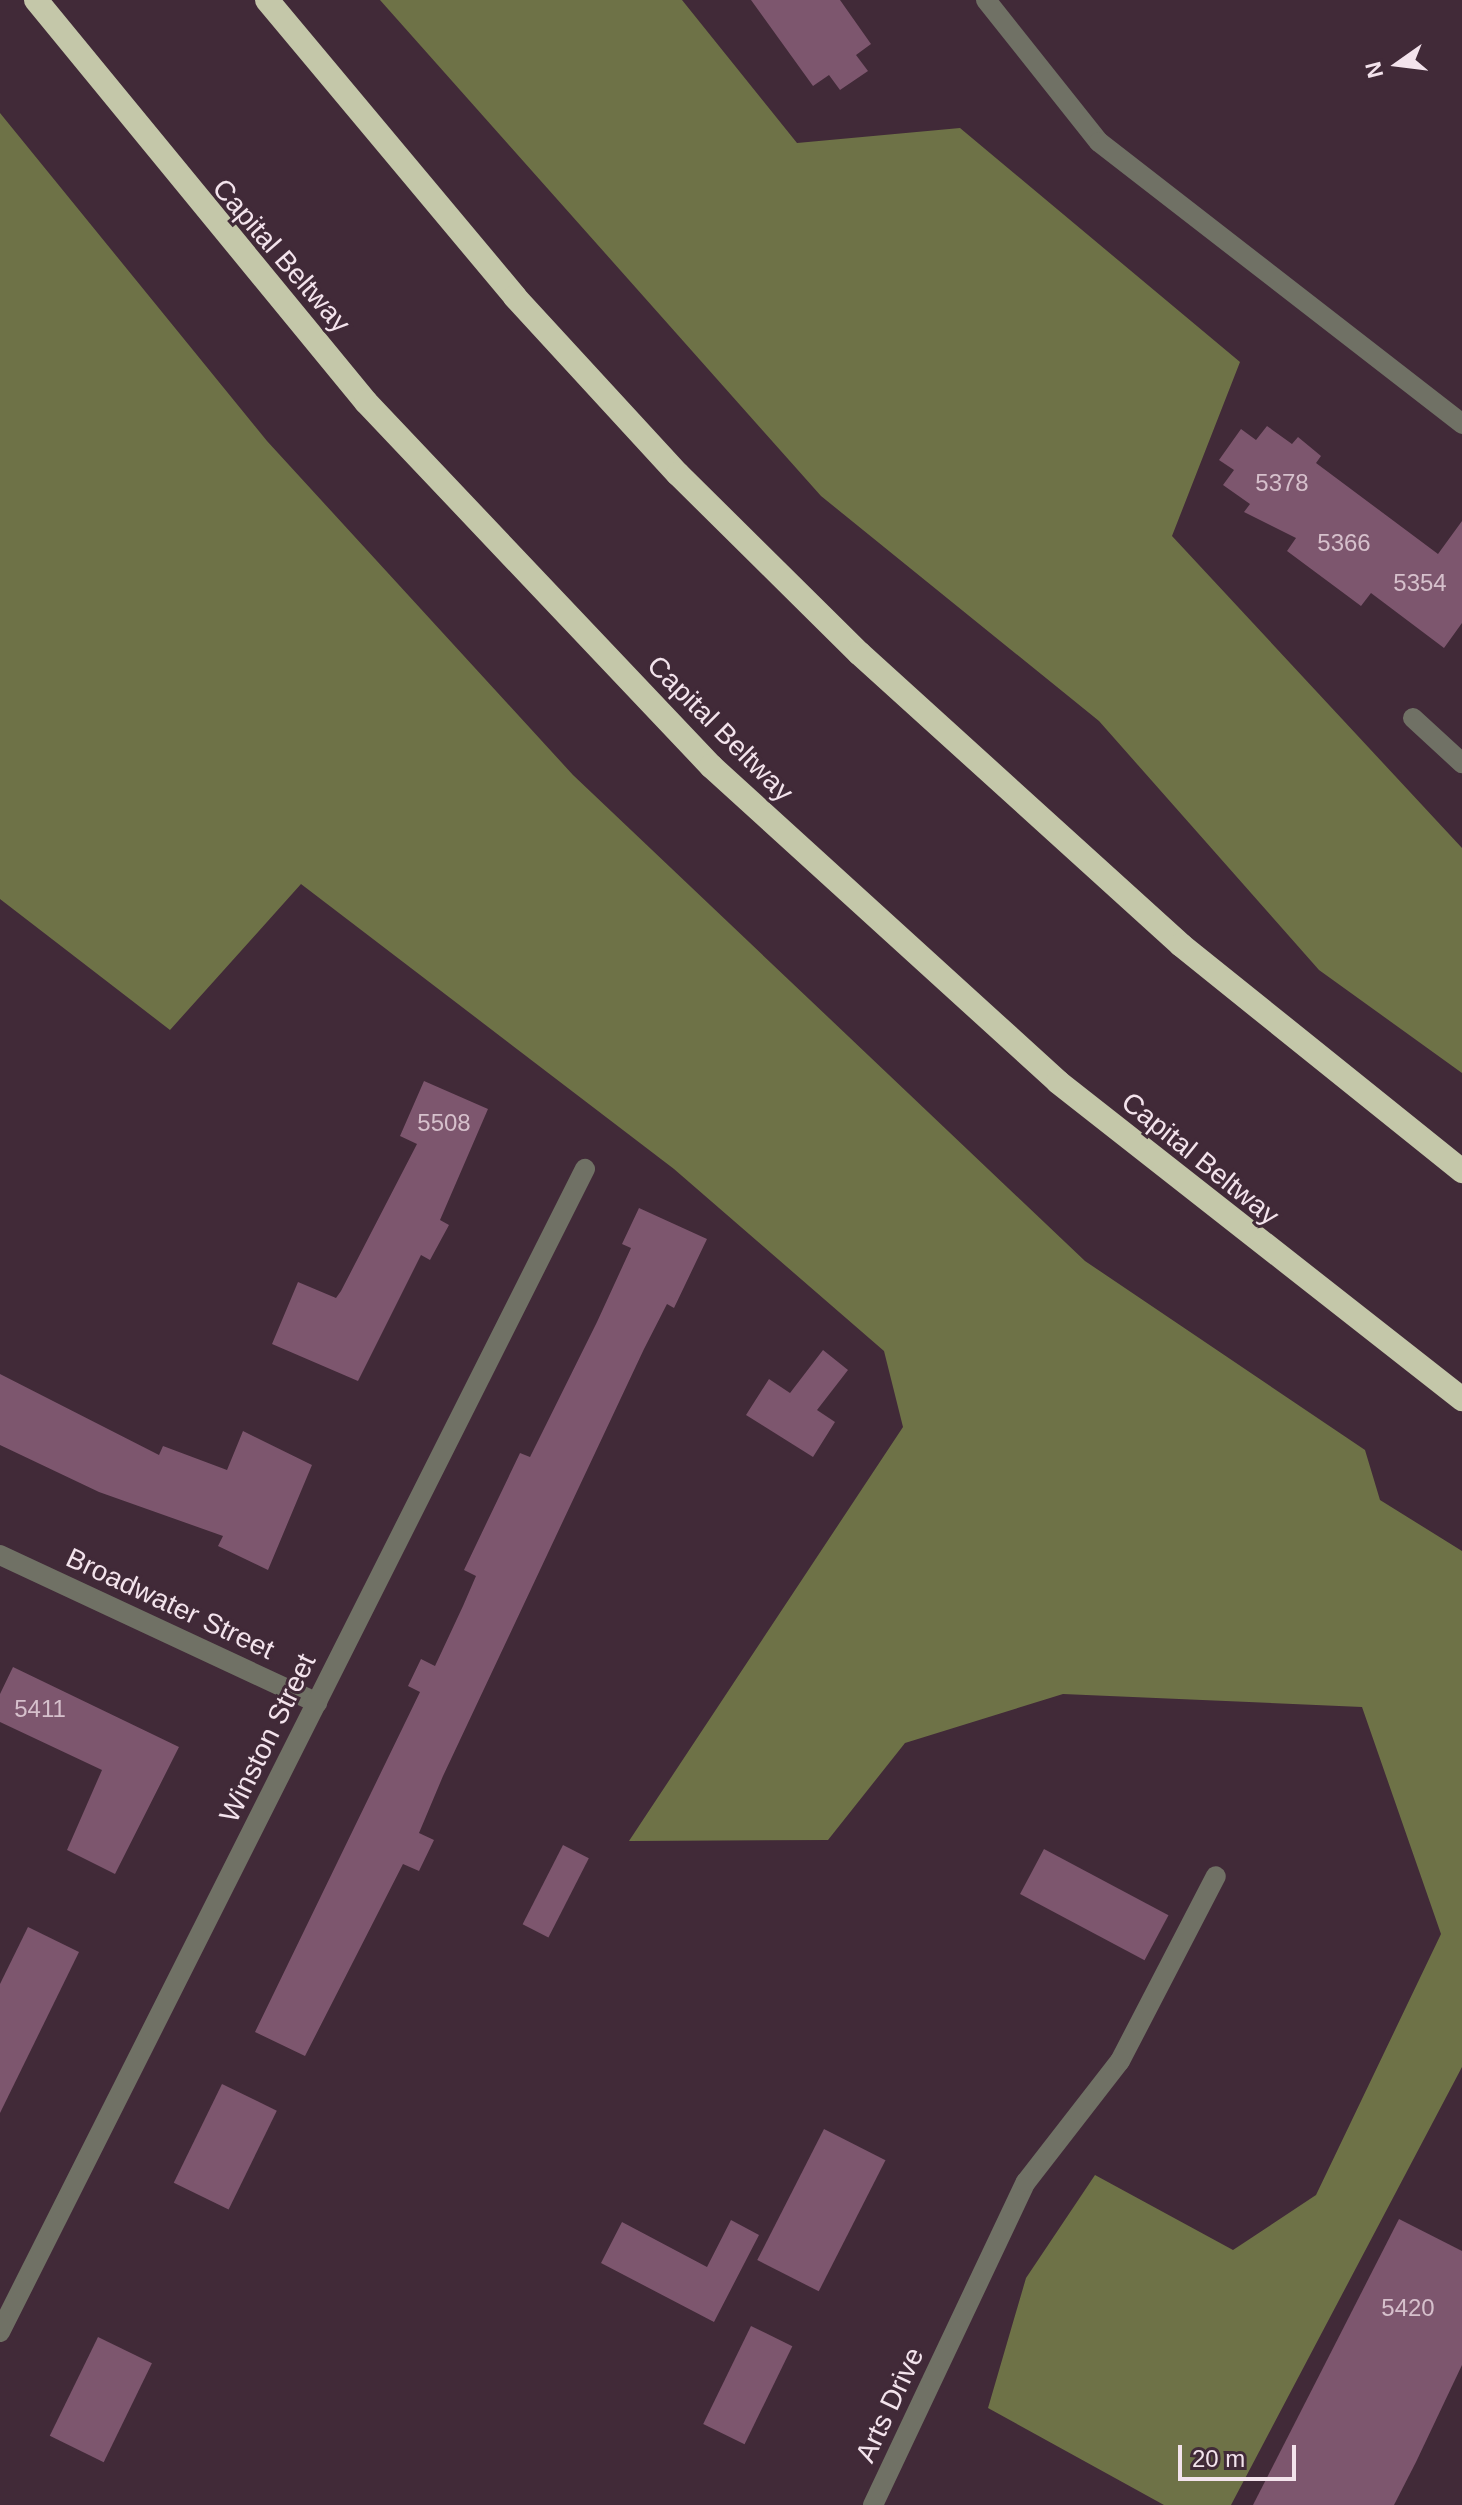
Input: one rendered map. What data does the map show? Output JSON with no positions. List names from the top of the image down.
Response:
{
  "streets": {
    "highway": ["Capital Beltway"],
    "street": ["Broadwater Street", "Winston Street", "Arts Drive"]
  },
  "crossings": [
    ["Broadwater Street", "Winston Street"]
  ],
  "house_numbers": [
    "5378",
    "5366",
    "5354",
    "5508",
    "5411",
    "5420"
  ],
  "scale_bar": "20 m",
  "north": "left"
}
